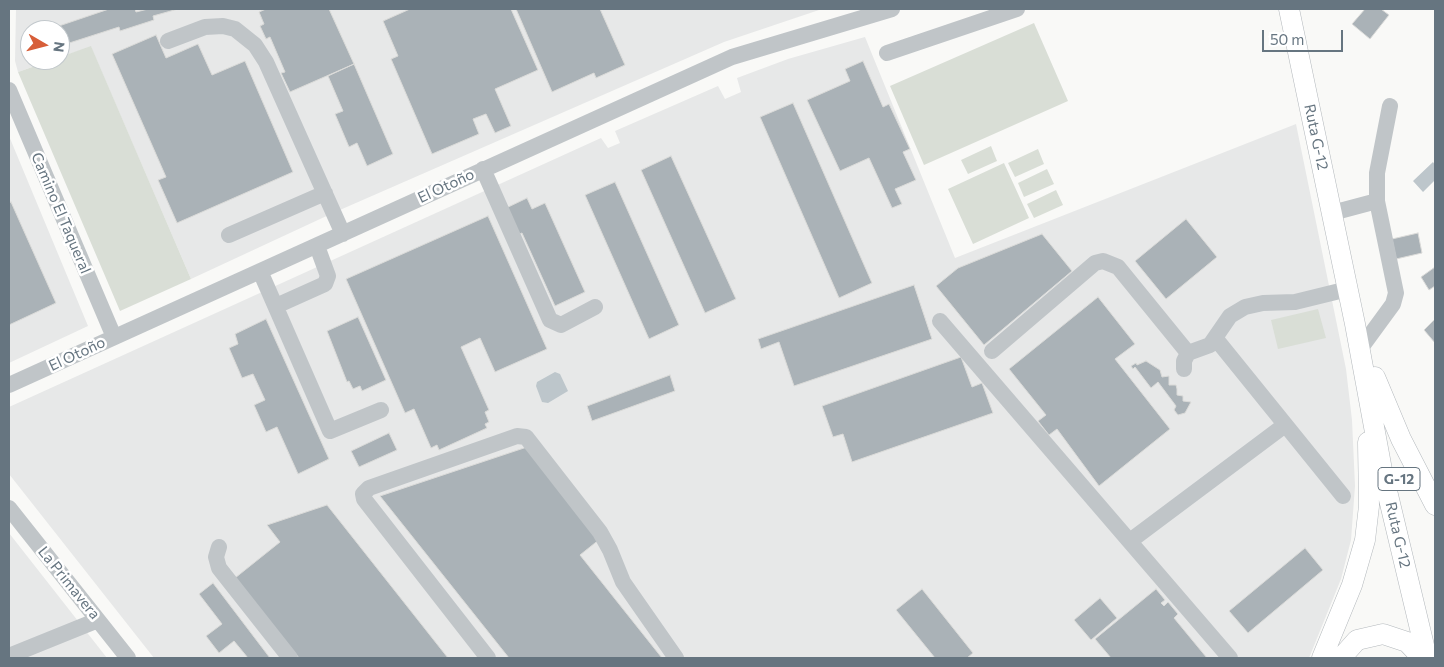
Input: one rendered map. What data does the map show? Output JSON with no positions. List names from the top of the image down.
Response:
{
  "streets": {
    "main road": ["Ruta G-12", "G-12"],
    "street": ["El Otoño", "Camino El Taqueral", "La Primavera"]
  },
  "crossings": [
    ["El Otoño", "Camino El Taqueral"]
  ],
  "scale_bar": "50 m",
  "north": "right"
}
